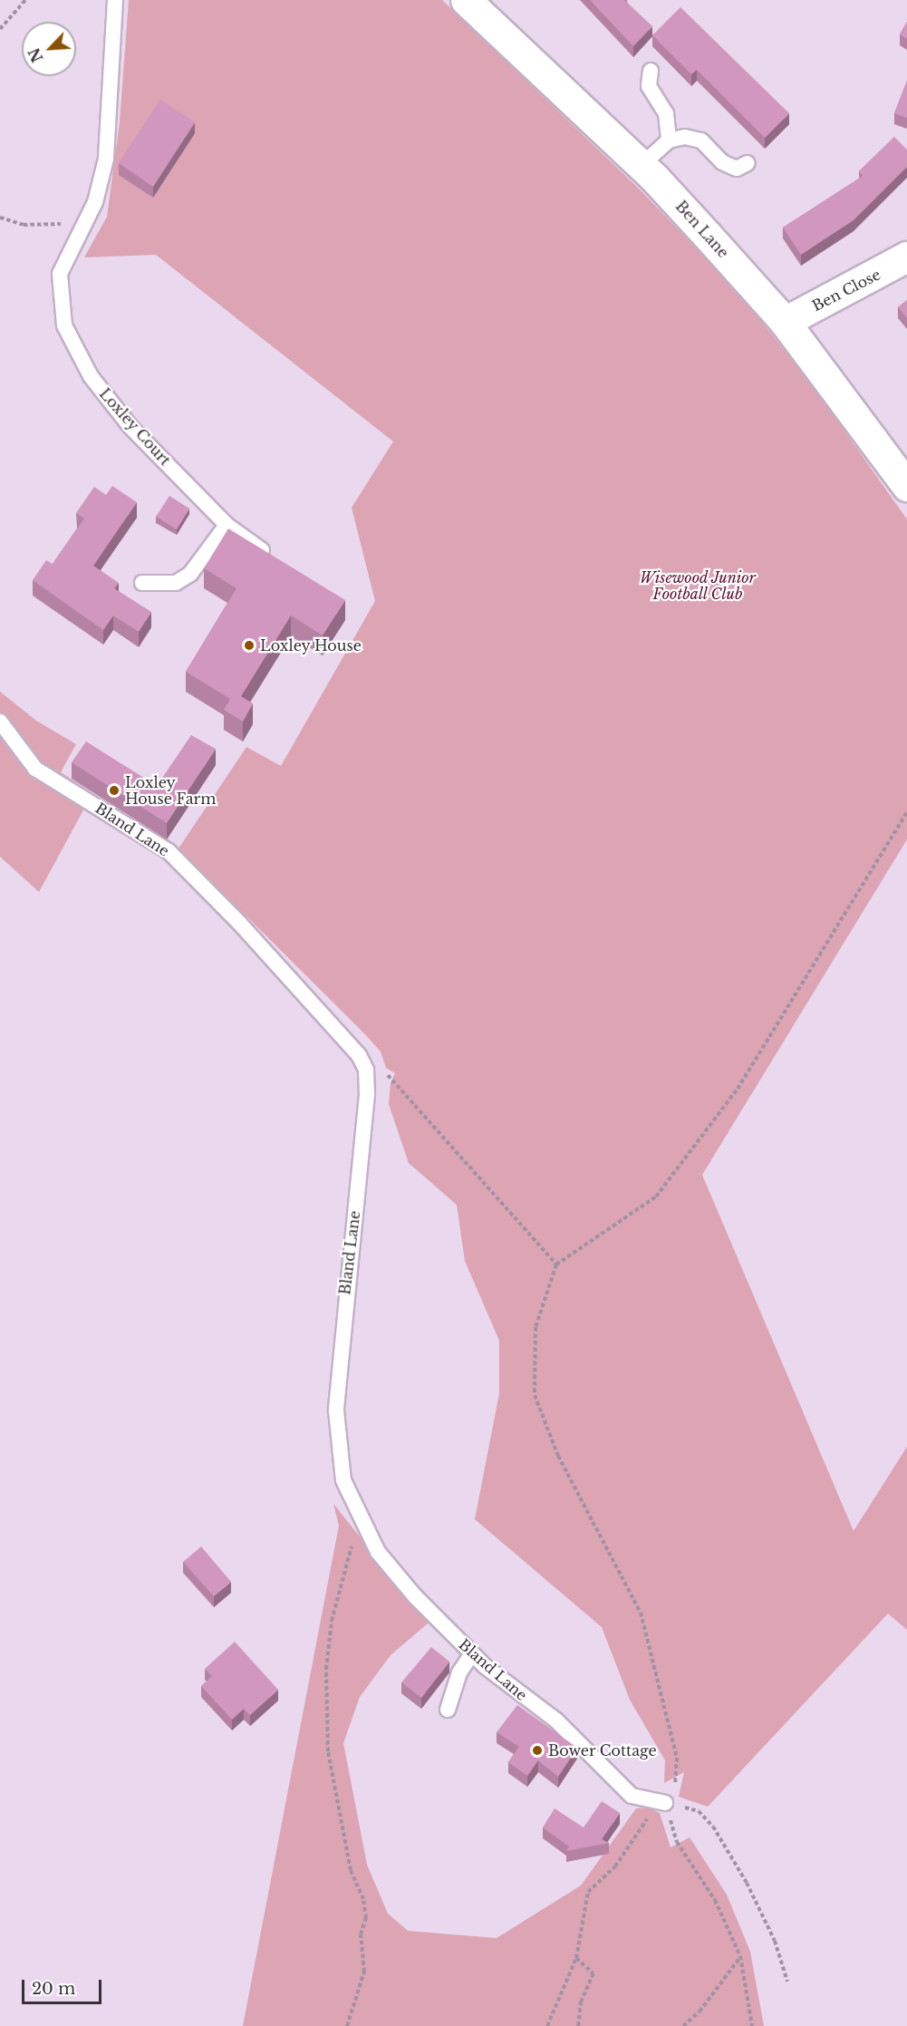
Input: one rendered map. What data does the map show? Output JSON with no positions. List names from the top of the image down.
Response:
{
  "streets": {
    "street": ["Ben Lane", "Ben Close"],
    "lane": ["Loxley Court", "Bland Lane"]
  },
  "crossings": [
    ["Ben Lane", "Ben Close"]
  ],
  "parks": ["Wisewood Junior Football Club"],
  "places": ["Loxley House", "Loxley House Farm", "Bower Cottage"],
  "scale_bar": "20 m",
  "north": "bottom left"
}
